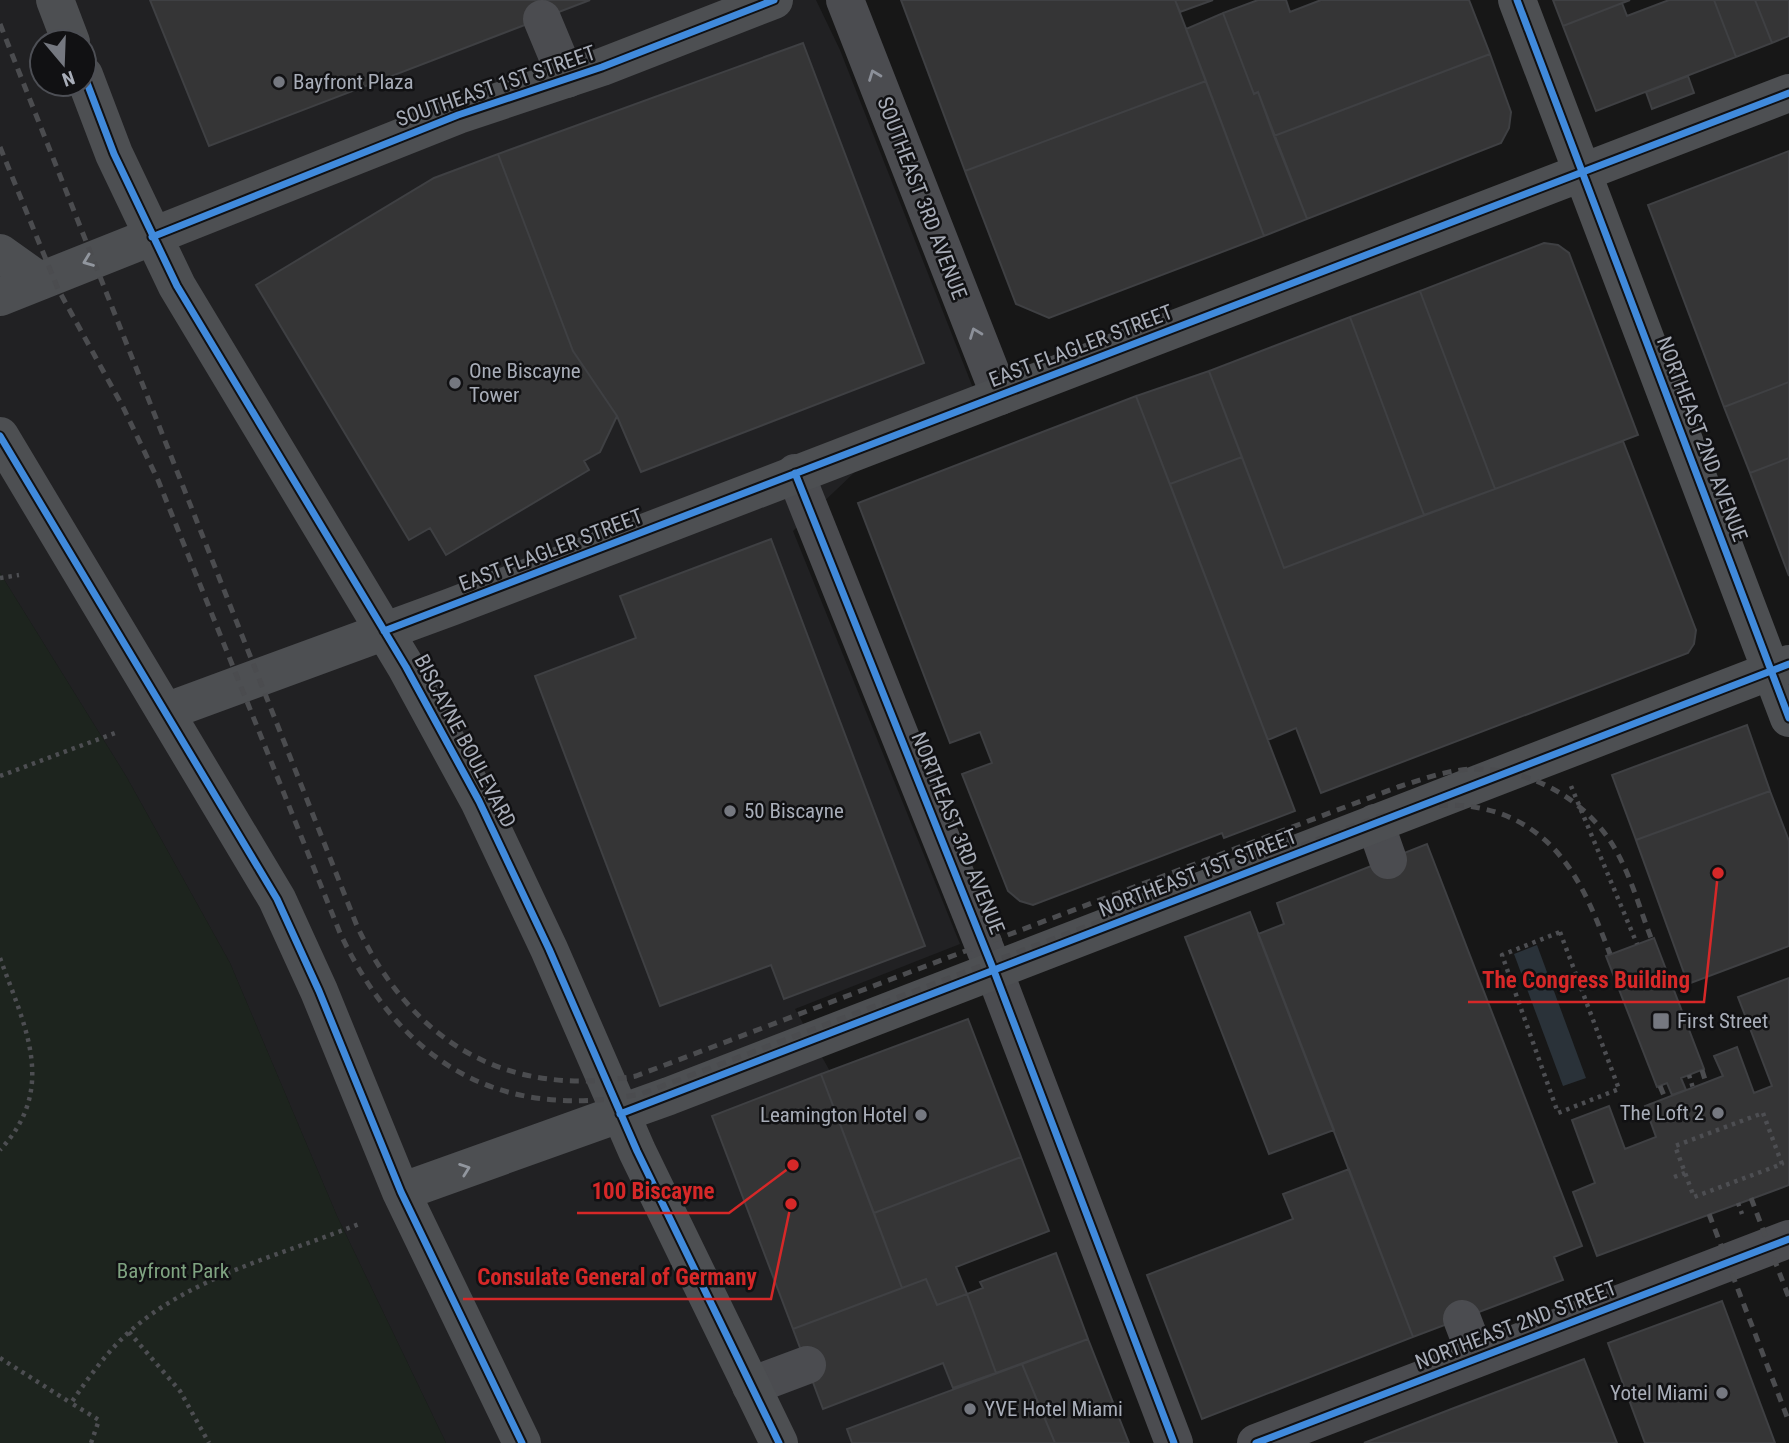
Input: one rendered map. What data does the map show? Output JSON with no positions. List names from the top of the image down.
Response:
{
  "streets": {
    "main road": [
      "SOUTHEAST 1ST STREET",
      "EAST FLAGLER STREET",
      "NORTHEAST 2ND AVENUE",
      "BISCAYNE BOULEVARD",
      "NORTHEAST 1ST STREET"
    ],
    "street": ["SOUTHEAST 3RD AVENUE", "NORTHEAST 3RD AVENUE", "NORTHEAST 2ND STREET"]
  },
  "crossings": [
    ["SOUTHEAST 1ST STREET", "BISCAYNE BOULEVARD"],
    ["SOUTHEAST 3RD AVENUE", "EAST FLAGLER STREET"],
    ["EAST FLAGLER STREET", "NORTHEAST 2ND AVENUE"],
    ["EAST FLAGLER STREET", "BISCAYNE BOULEVARD"],
    ["EAST FLAGLER STREET", "NORTHEAST 3RD AVENUE"],
    ["NORTHEAST 2ND AVENUE", "NORTHEAST 1ST STREET"],
    ["BISCAYNE BOULEVARD", "NORTHEAST 1ST STREET"],
    ["NORTHEAST 3RD AVENUE", "NORTHEAST 1ST STREET"]
  ],
  "one_way": ["SOUTHEAST 3RD AVENUE"],
  "parks": ["Bayfront Park"],
  "places": {
    "other": [
      "Bayfront Plaza",
      "One Biscayne Tower",
      "50 Biscayne",
      "The Congress Building",
      "The Loft 2",
      "Leamington Hotel",
      "100 Biscayne",
      "Consulate General of Germany",
      "Yotel Miami",
      "YVE Hotel Miami"
    ],
    "transit": ["First Street"]
  },
  "north": "bottom"
}
